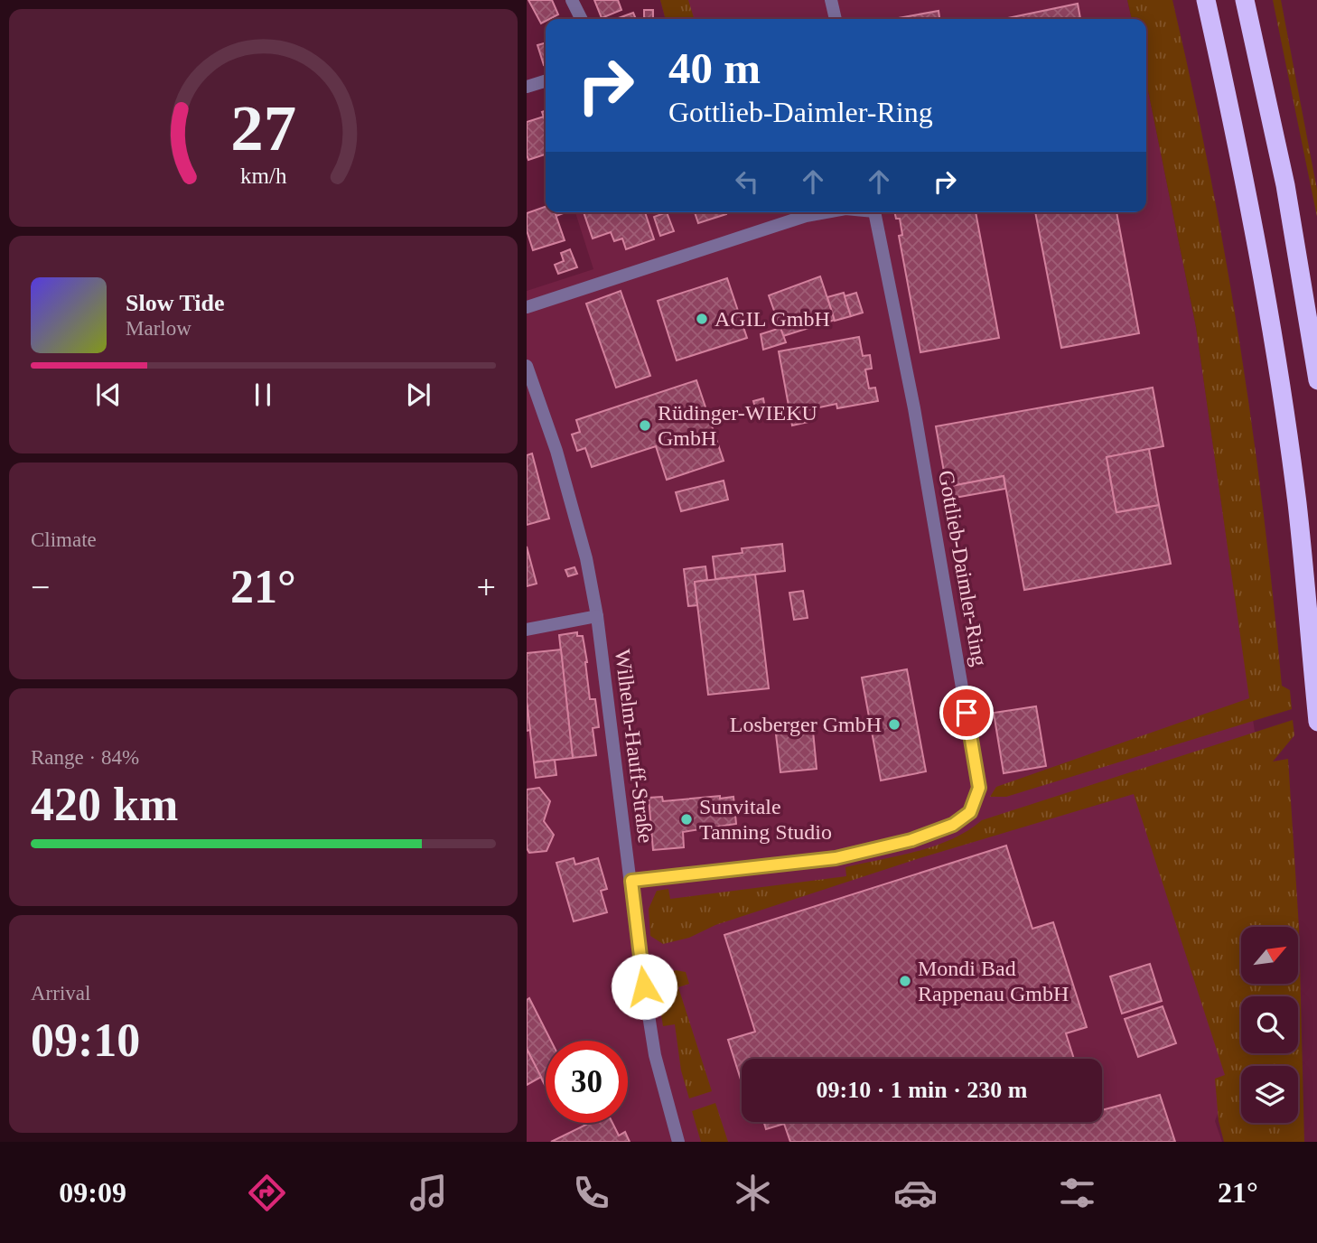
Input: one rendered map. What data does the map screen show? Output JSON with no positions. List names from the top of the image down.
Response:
{
  "streets": {
    "street": ["Gottlieb-Daimler-Ring", "Wilhelm-Hauff-Straße"]
  },
  "crossings": [
    ["Gottlieb-Daimler-Ring", "Wilhelm-Hauff-Straße"]
  ],
  "places": [
    "AGIL GmbH",
    "Rüdinger-WIEKU GmbH",
    "Losberger GmbH",
    "Sunvitale Tanning Studio",
    "Mondi Bad Rappenau GmbH"
  ],
  "north": "top right",
  "page": {
    "turn": ["40 m", "Gottlieb-Daimler-Ring"],
    "song": ["Slow Tide", "Marlow"],
    "tile": [
      "Climate",
      ["Range · 84%", "420 km"],
      ["Arrival", "09:10"]
    ],
    "heat": ["−", "21°", "+"],
    "limit": "30",
    "trip": "09:10 · 1 min · 230 m",
    "tabs": ["09:09", "21°"],
    "gauge": ["27", "km/h"]
  }
}
